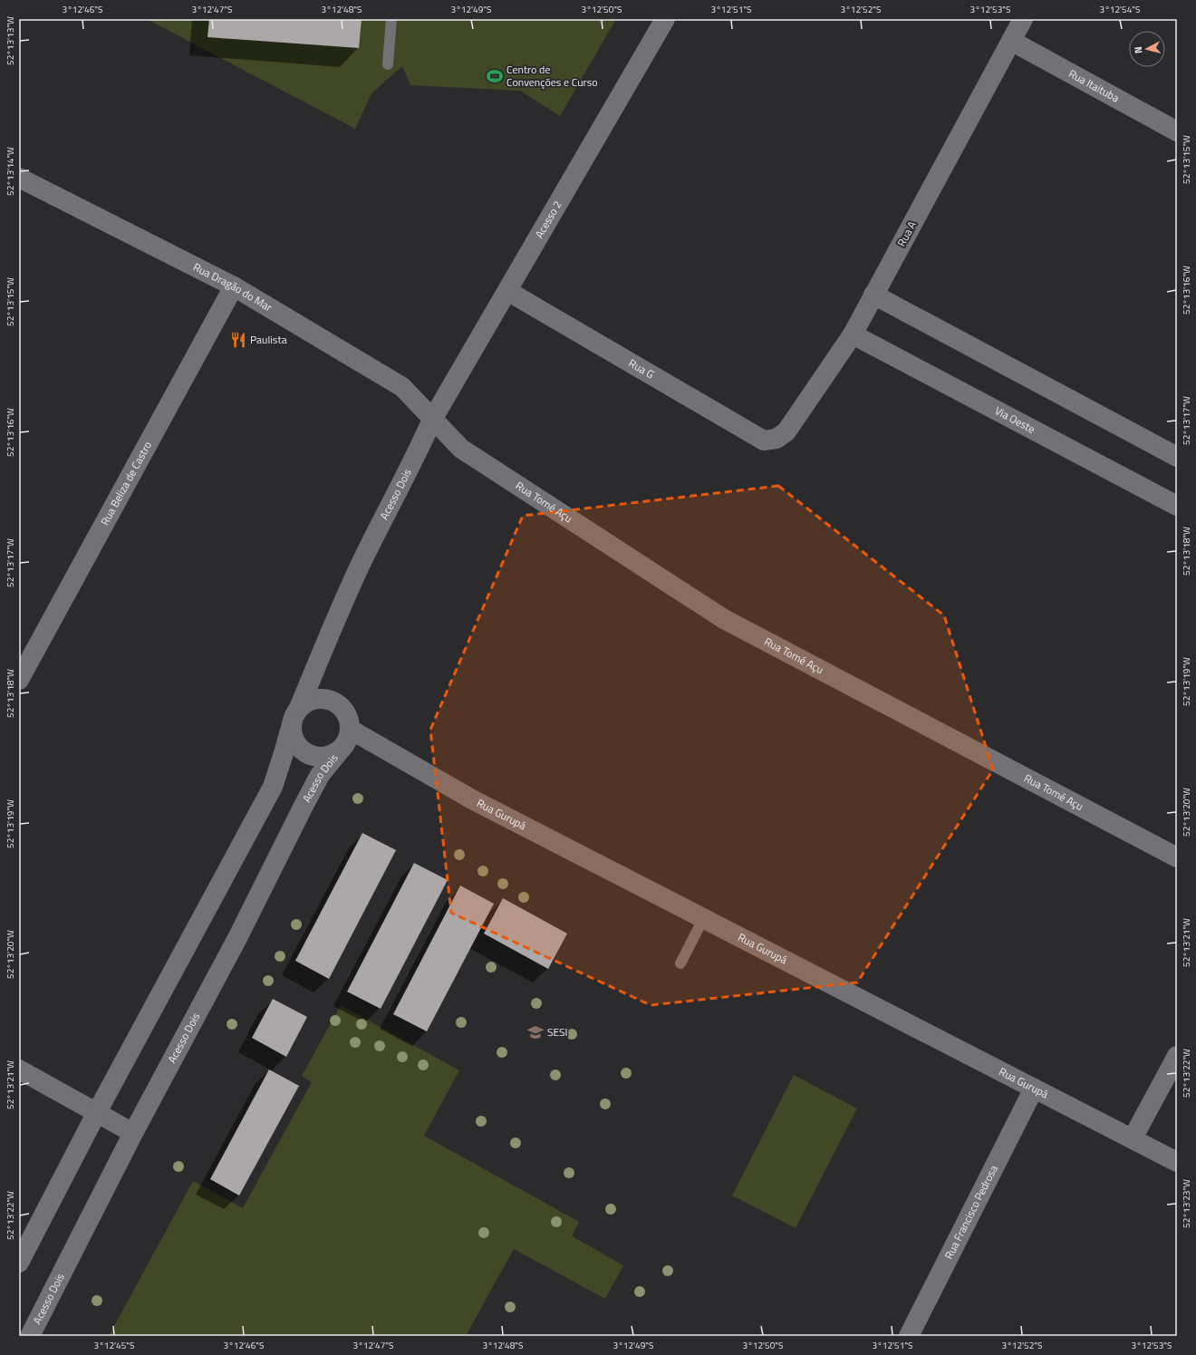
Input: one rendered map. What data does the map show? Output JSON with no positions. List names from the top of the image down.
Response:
{
  "streets": {
    "street": [
      "Rua Itaituba",
      "Acesso 2",
      "Rua A",
      "Rua Dragão do Mar",
      "Rua G",
      "Via Oeste",
      "Rua Beliza de Castro",
      "Acesso Dois",
      "Rua Tomé Açu",
      "Rua Gurupá",
      "Rua Francisco Pedrosa"
    ]
  },
  "crossings": [
    ["Rua Itaituba", "Rua A"],
    ["Acesso 2", "Rua Dragão do Mar"],
    ["Acesso 2", "Rua G"],
    ["Acesso 2", "Acesso Dois"],
    ["Acesso 2", "Rua Tomé Açu"],
    ["Rua A", "Rua G"],
    ["Rua A", "Via Oeste"],
    ["Rua Dragão do Mar", "Rua Beliza de Castro"],
    ["Rua Dragão do Mar", "Acesso Dois"],
    ["Rua Dragão do Mar", "Rua Tomé Açu"],
    ["Acesso Dois", "Rua Tomé Açu"],
    ["Acesso Dois", "Rua Gurupá"],
    ["Rua Gurupá", "Rua Francisco Pedrosa"]
  ],
  "places": {
    "sports": ["Centro de Convenções e Curso"],
    "restaurant": ["Paulista"],
    "school or university": ["SESI"]
  },
  "north": "left",
  "coordinates": [
    "3°12'46\"S",
    "3°12'47\"S",
    "3°12'48\"S",
    "3°12'49\"S",
    "3°12'50\"S",
    "3°12'51\"S",
    "3°12'52\"S",
    "3°12'53\"S",
    "3°12'54\"S",
    "52°13'13\"W",
    "52°13'15\"W",
    "52°13'14\"W",
    "52°13'16\"W",
    "52°13'17\"W",
    "52°13'18\"W",
    "52°13'19\"W",
    "52°13'20\"W",
    "52°13'21\"W",
    "52°13'22\"W",
    "52°13'23\"W",
    "3°12'45\"S"
  ]
}
